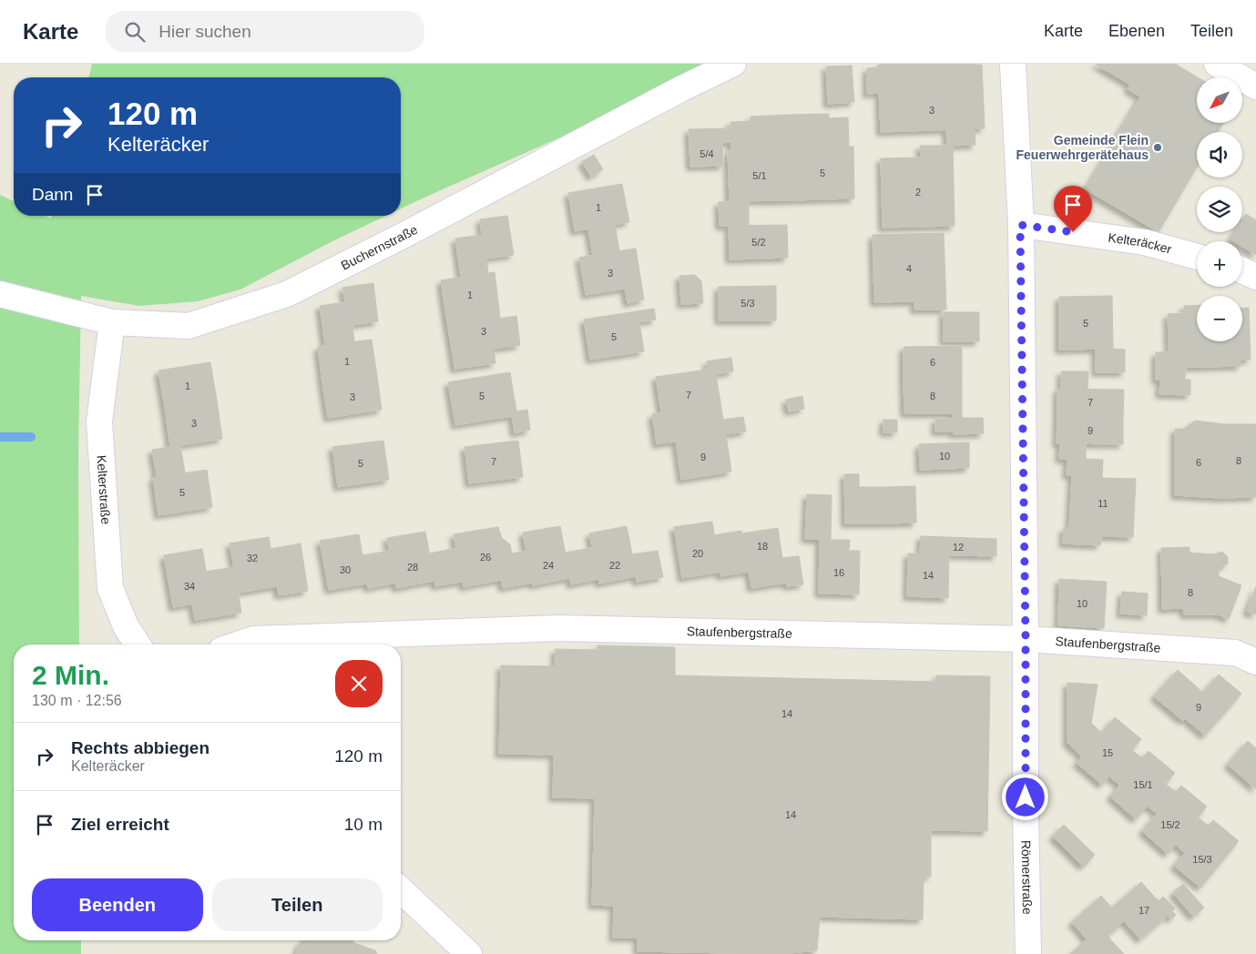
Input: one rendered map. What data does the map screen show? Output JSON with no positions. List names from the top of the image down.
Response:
{
  "streets": {
    "street": [
      "Kelteräcker",
      "Buchernstraße",
      "Kelterstraße",
      "Staufenbergstraße",
      "Römerstraße"
    ]
  },
  "crossings": [
    ["Kelteräcker", "Römerstraße"],
    ["Buchernstraße", "Kelterstraße"],
    ["Staufenbergstraße", "Römerstraße"]
  ],
  "places": ["Gemeinde Flein Feuerwehrgerätehaus"],
  "house_numbers": [
    "3",
    "5/4",
    "5",
    "5/1",
    "2",
    "1",
    "5/2",
    "4",
    "3",
    "1",
    "5/3",
    "5",
    "3",
    "5",
    "1",
    "6",
    "1",
    "7",
    "5",
    "8",
    "3",
    "7",
    "3",
    "9",
    "10",
    "9",
    "8",
    "7",
    "6",
    "5",
    "5",
    "11",
    "18",
    "12",
    "20",
    "26",
    "32",
    "24",
    "22",
    "28",
    "30",
    "16",
    "14",
    "34",
    "8",
    "10",
    "9",
    "14",
    "15",
    "15/1",
    "14",
    "15/2",
    "15/3",
    "17"
  ],
  "north": "bottom left",
  "page": {
    "header": "Karte",
    "search": "Hier suchen",
    "nav": ["Karte", "Ebenen", "Teilen"],
    "map_buttons": ["+", "−"],
    "turn": ["120 m", "Kelteräcker"],
    "then": "Dann",
    "heading": ["2 Min.", "130 m · 12:56"],
    "list": [
      {
        "name": "Rechts abbiegen",
        "note": "Kelteräcker",
        "value": "120 m"
      },
      {
        "name": "Ziel erreicht",
        "value": "10 m"
      }
    ],
    "buttons": ["Beenden", "Teilen"]
  }
}
